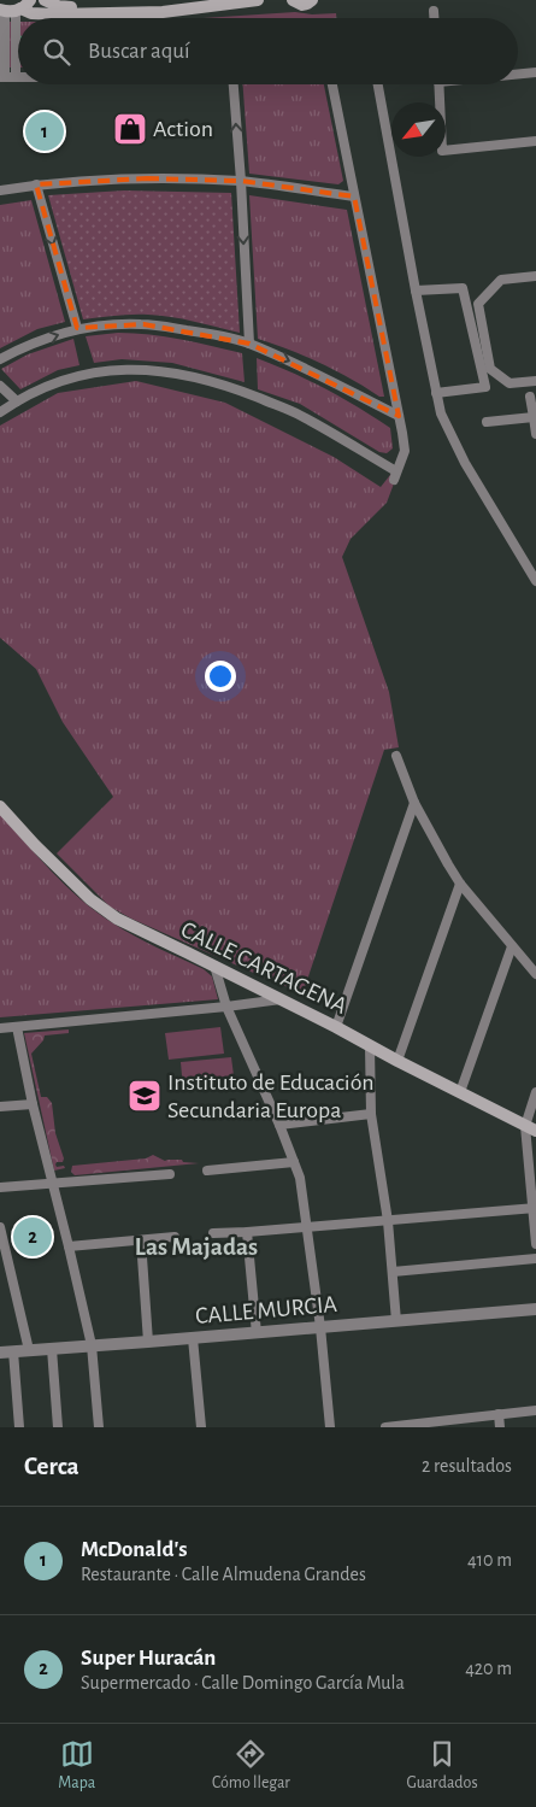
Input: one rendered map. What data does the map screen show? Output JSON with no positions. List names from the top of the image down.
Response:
{
  "streets": {
    "main road": ["CALLE CARTAGENA"],
    "street": ["CALLE MURCIA"]
  },
  "districts": ["Las Majadas"],
  "places": {
    "shop": ["Action"],
    "school or university": ["Instituto de Educación Secundaria Europa"]
  },
  "north": "bottom left",
  "page": {
    "search": "Buscar aquí",
    "pins": ["1", "2"],
    "heading": ["Cerca", "2 resultados"],
    "list": [
      {
        "mark": "1",
        "name": "McDonald's",
        "note": "Restaurante · Calle Almudena Grandes",
        "value": "410 m"
      },
      {
        "mark": "2",
        "name": "Super Huracán",
        "note": "Supermercado · Calle Domingo García Mula",
        "value": "420 m"
      }
    ],
    "nav": ["Mapa", "Cómo llegar", "Guardados"]
  }
}
